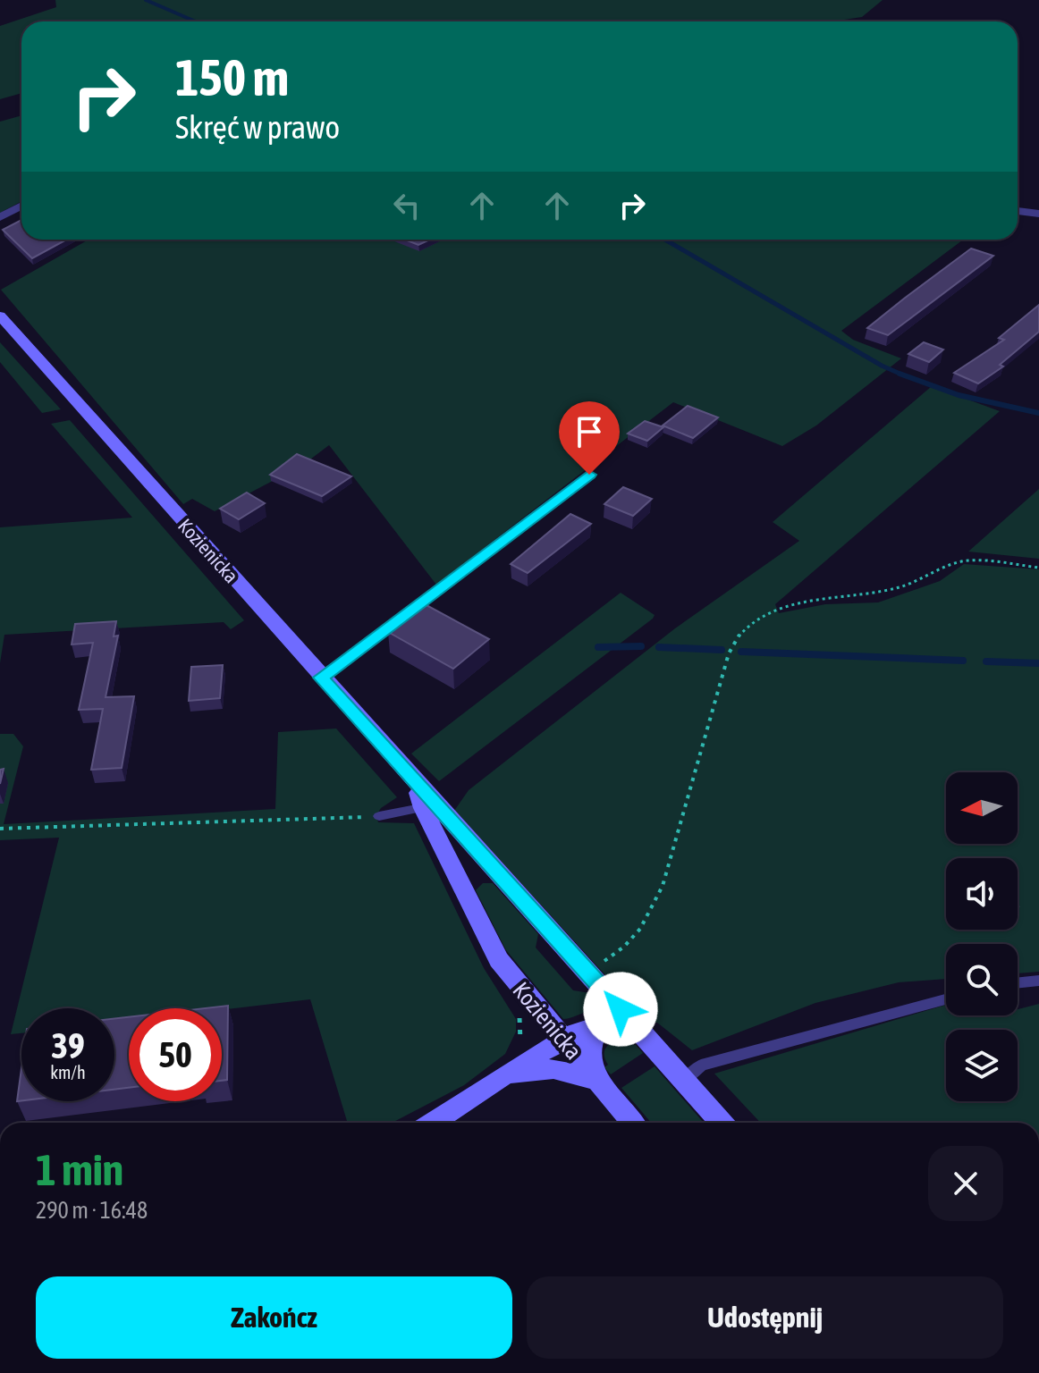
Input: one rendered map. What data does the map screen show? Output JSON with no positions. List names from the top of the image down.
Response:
{
  "streets": {
    "main road": ["Kozienicka"]
  },
  "north": "left",
  "page": {
    "turn": ["150 m", "Skręć w prawo"],
    "speed": "39 km/h",
    "limit": "50",
    "heading": ["1 min", "290 m · 16:48"],
    "buttons": ["Zakończ", "Udostępnij"]
  }
}
